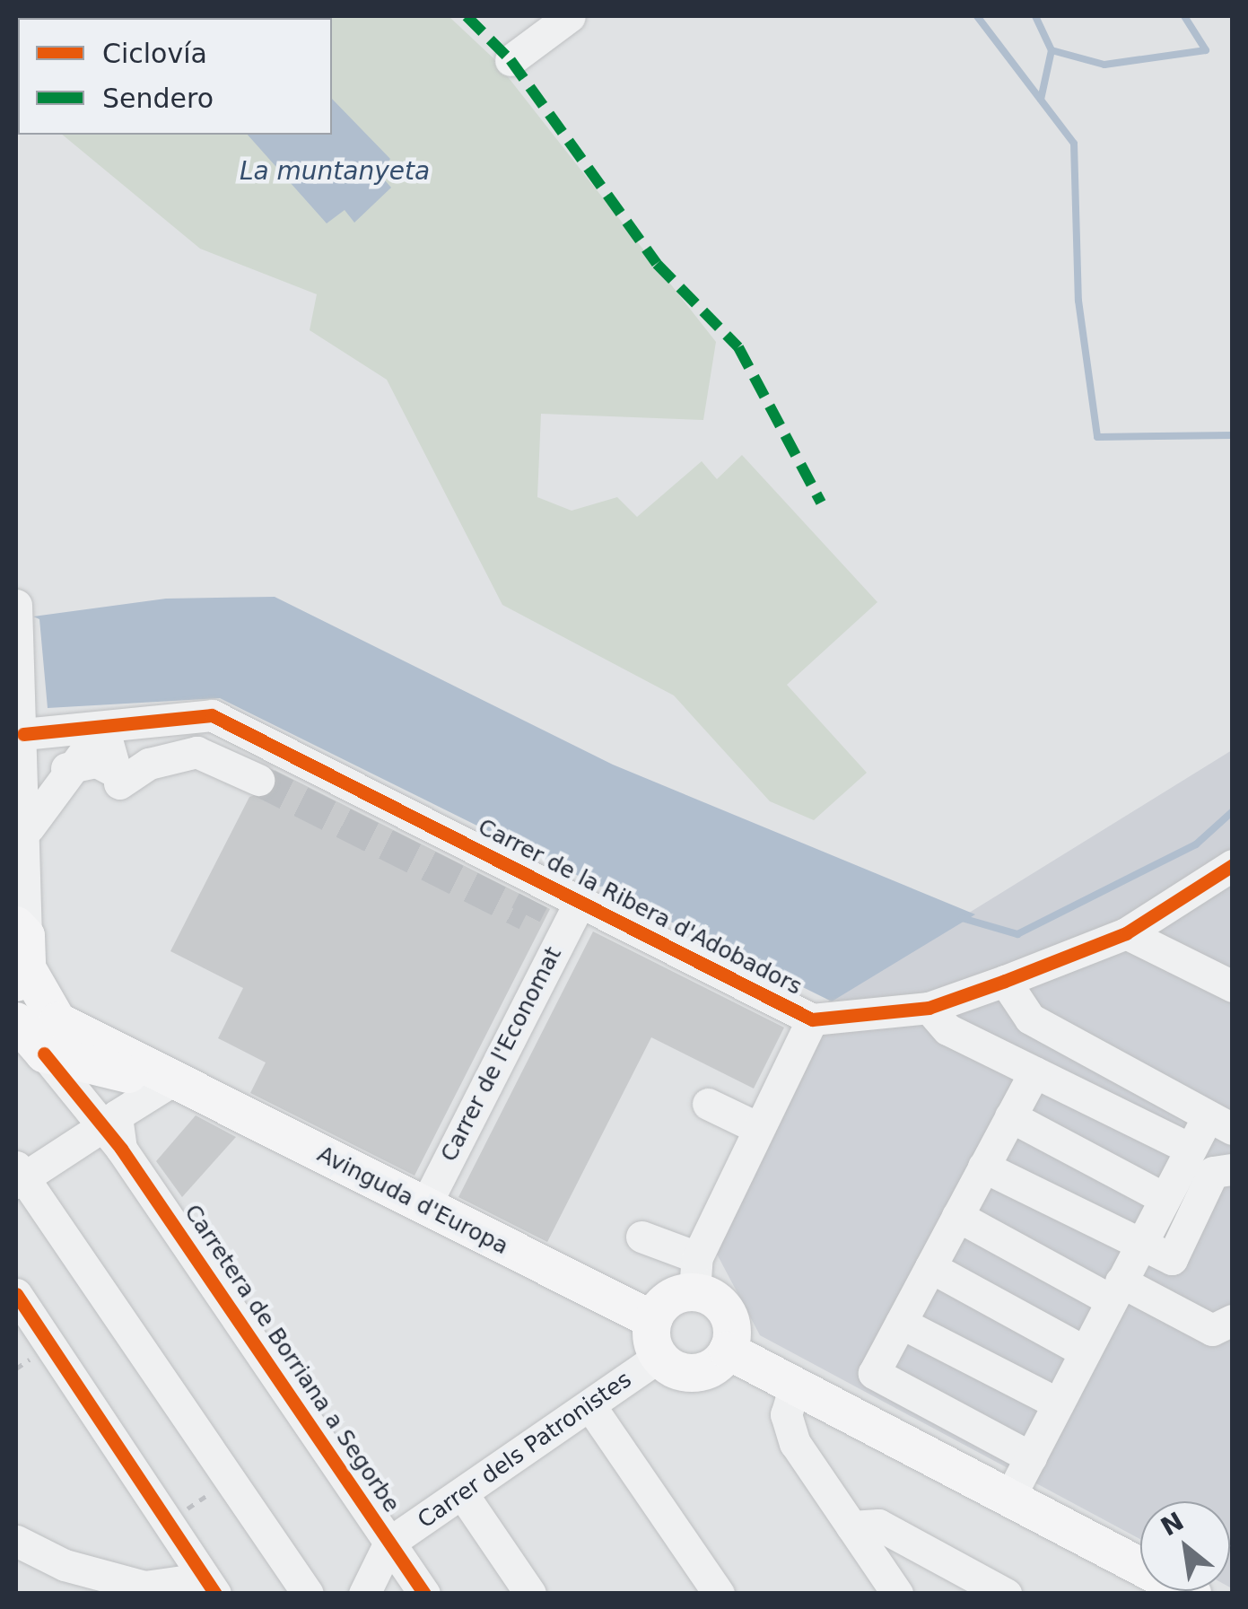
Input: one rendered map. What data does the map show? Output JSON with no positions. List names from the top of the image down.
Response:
{
  "streets": {
    "main road": ["Avinguda d'Europa"],
    "street": [
      "Carrer de la Ribera d'Adobadors",
      "Carrer de l'Economat",
      "Carretera de Borriana a Segorbe",
      "Carrer dels Patronistes"
    ]
  },
  "crossings": [
    ["Carrer de la Ribera d'Adobadors", "Carrer de l'Economat"],
    ["Carrer de l'Economat", "Avinguda d'Europa"],
    ["Avinguda d'Europa", "Carretera de Borriana a Segorbe"],
    ["Avinguda d'Europa", "Carrer dels Patronistes"],
    ["Carretera de Borriana a Segorbe", "Carrer dels Patronistes"]
  ],
  "water": ["La muntanyeta"],
  "legend": ["Ciclovía", "Sendero"],
  "north": "top left"
}
